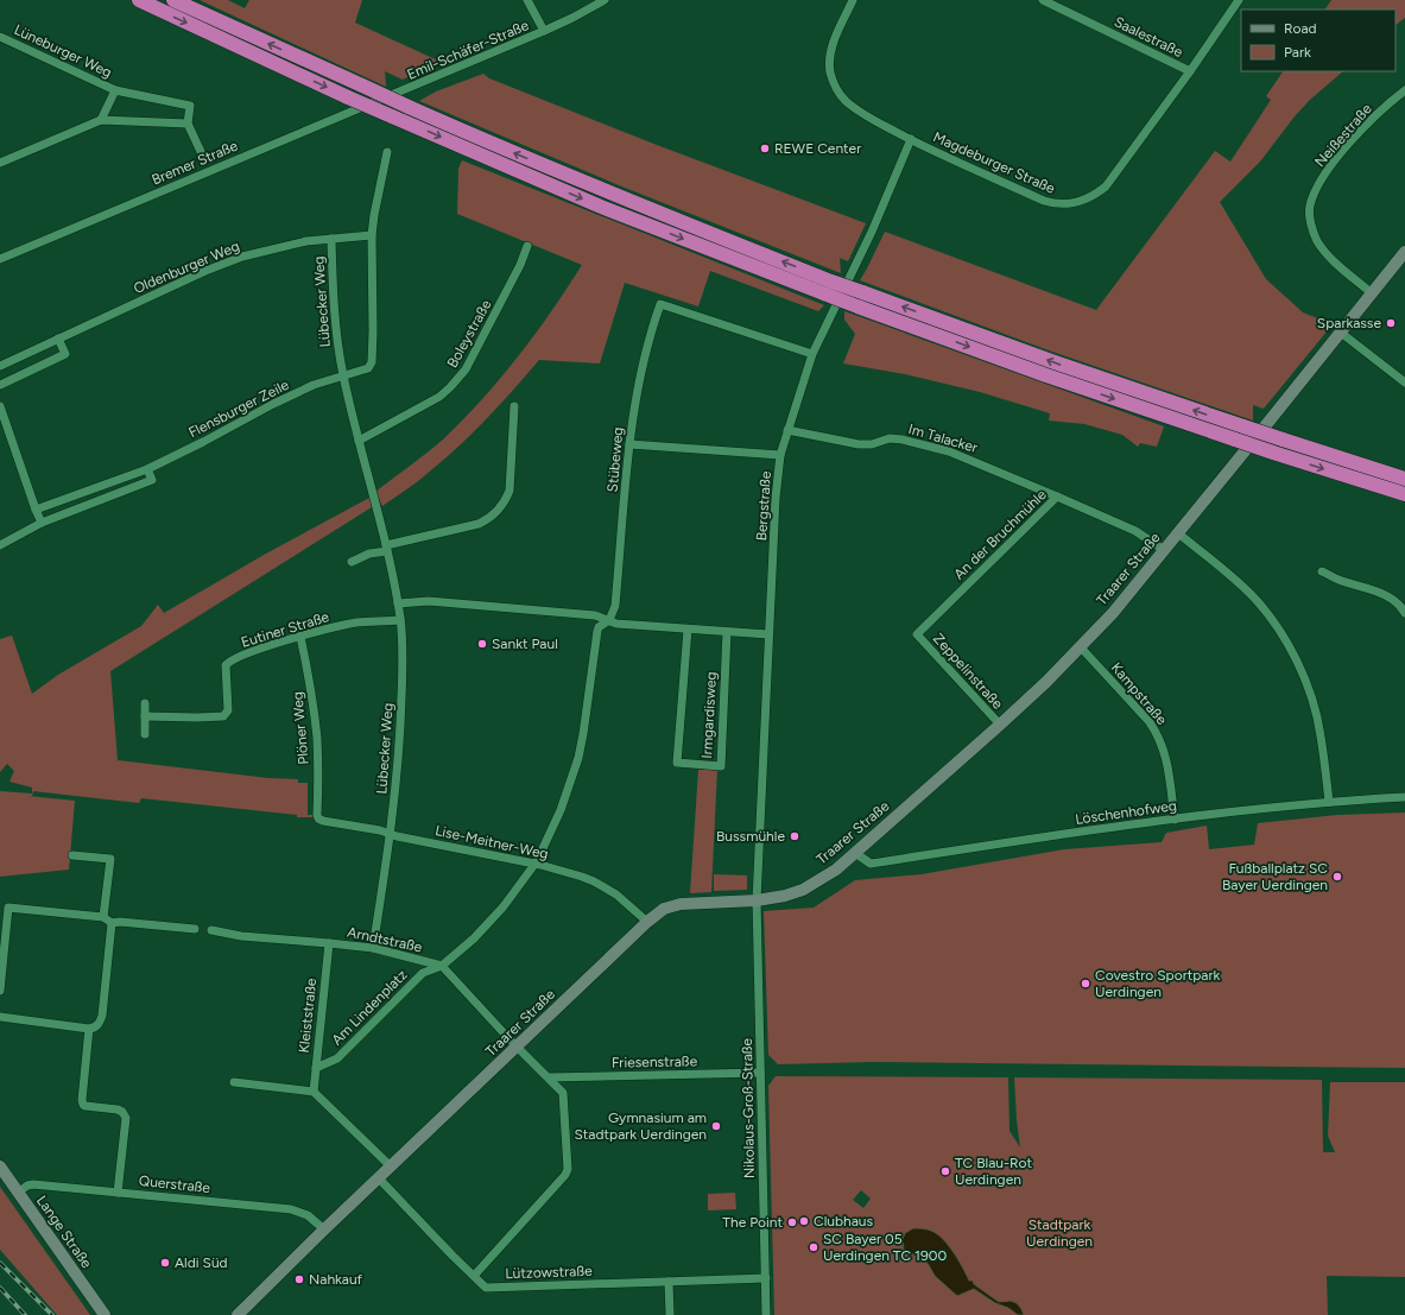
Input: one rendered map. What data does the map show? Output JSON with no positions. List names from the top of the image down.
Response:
{
  "streets": {
    "street": [
      "Saalestraße",
      "Emil-Schäfer-Straße",
      "Lüneburger Weg",
      "Neißestraße",
      "Bremer Straße",
      "Magdeburger Straße",
      "Oldenburger Weg",
      "Lübecker Weg",
      "Boleystraße",
      "Flensburger Zeile",
      "Im Talacker",
      "Stübeweg",
      "Bergstraße",
      "An der Bruchmühle",
      "Traarer Straße",
      "Eutiner Straße",
      "Zeppelinstraße",
      "Kampstraße",
      "Irmgardisweg",
      "Plöner Weg",
      "Löschenhofweg",
      "Lise-Meitner-Weg",
      "Arndtstraße",
      "Am Lindenplatz",
      "Kleiststraße",
      "Friesenstraße",
      "Nikolaus-Groß-Straße",
      "Querstraße",
      "Lange Straße",
      "Lützowstraße"
    ]
  },
  "crossings": [
    ["Saalestraße", "Magdeburger Straße"],
    ["Emil-Schäfer-Straße", "Bremer Straße"],
    ["Neißestraße", "Traarer Straße"],
    ["Magdeburger Straße", "Bergstraße"],
    ["Oldenburger Weg", "Lübecker Weg"],
    ["Lübecker Weg", "Boleystraße"],
    ["Lübecker Weg", "Flensburger Zeile"],
    ["Lübecker Weg", "Eutiner Straße"],
    ["Lübecker Weg", "Lise-Meitner-Weg"],
    ["Lübecker Weg", "Arndtstraße"],
    ["Im Talacker", "Bergstraße"],
    ["Im Talacker", "An der Bruchmühle"],
    ["Stübeweg", "Bergstraße"],
    ["Stübeweg", "Lise-Meitner-Weg"],
    ["Stübeweg", "Am Lindenplatz"],
    ["Bergstraße", "Traarer Straße"],
    ["Bergstraße", "Nikolaus-Groß-Straße"],
    ["An der Bruchmühle", "Traarer Straße"],
    ["An der Bruchmühle", "Zeppelinstraße"],
    ["Traarer Straße", "Zeppelinstraße"],
    ["Traarer Straße", "Kampstraße"],
    ["Traarer Straße", "Löschenhofweg"],
    ["Traarer Straße", "Lise-Meitner-Weg"],
    ["Traarer Straße", "Nikolaus-Groß-Straße"],
    ["Traarer Straße", "Querstraße"],
    ["Traarer Straße", "Lützowstraße"],
    ["Eutiner Straße", "Plöner Weg"],
    ["Kampstraße", "Löschenhofweg"],
    ["Plöner Weg", "Lise-Meitner-Weg"],
    ["Lise-Meitner-Weg", "Am Lindenplatz"],
    ["Arndtstraße", "Am Lindenplatz"],
    ["Arndtstraße", "Kleiststraße"],
    ["Am Lindenplatz", "Kleiststraße"],
    ["Friesenstraße", "Nikolaus-Groß-Straße"],
    ["Nikolaus-Groß-Straße", "Lützowstraße"],
    ["Querstraße", "Lange Straße"]
  ],
  "parks": ["Stadtpark Uerdingen"],
  "places": [
    "REWE Center",
    "Sparkasse",
    "Sankt Paul",
    "Bussmühle",
    "Fußballplatz SC Bayer Uerdingen",
    "Covestro Sportpark Uerdingen",
    "Gymnasium am Stadtpark Uerdingen",
    "TC Blau-Rot Uerdingen",
    "Clubhaus",
    "The Point",
    "SC Bayer 05 Uerdingen TC 1900",
    "Aldi Süd",
    "Nahkauf"
  ],
  "legend": ["Road", "Park"]
}
